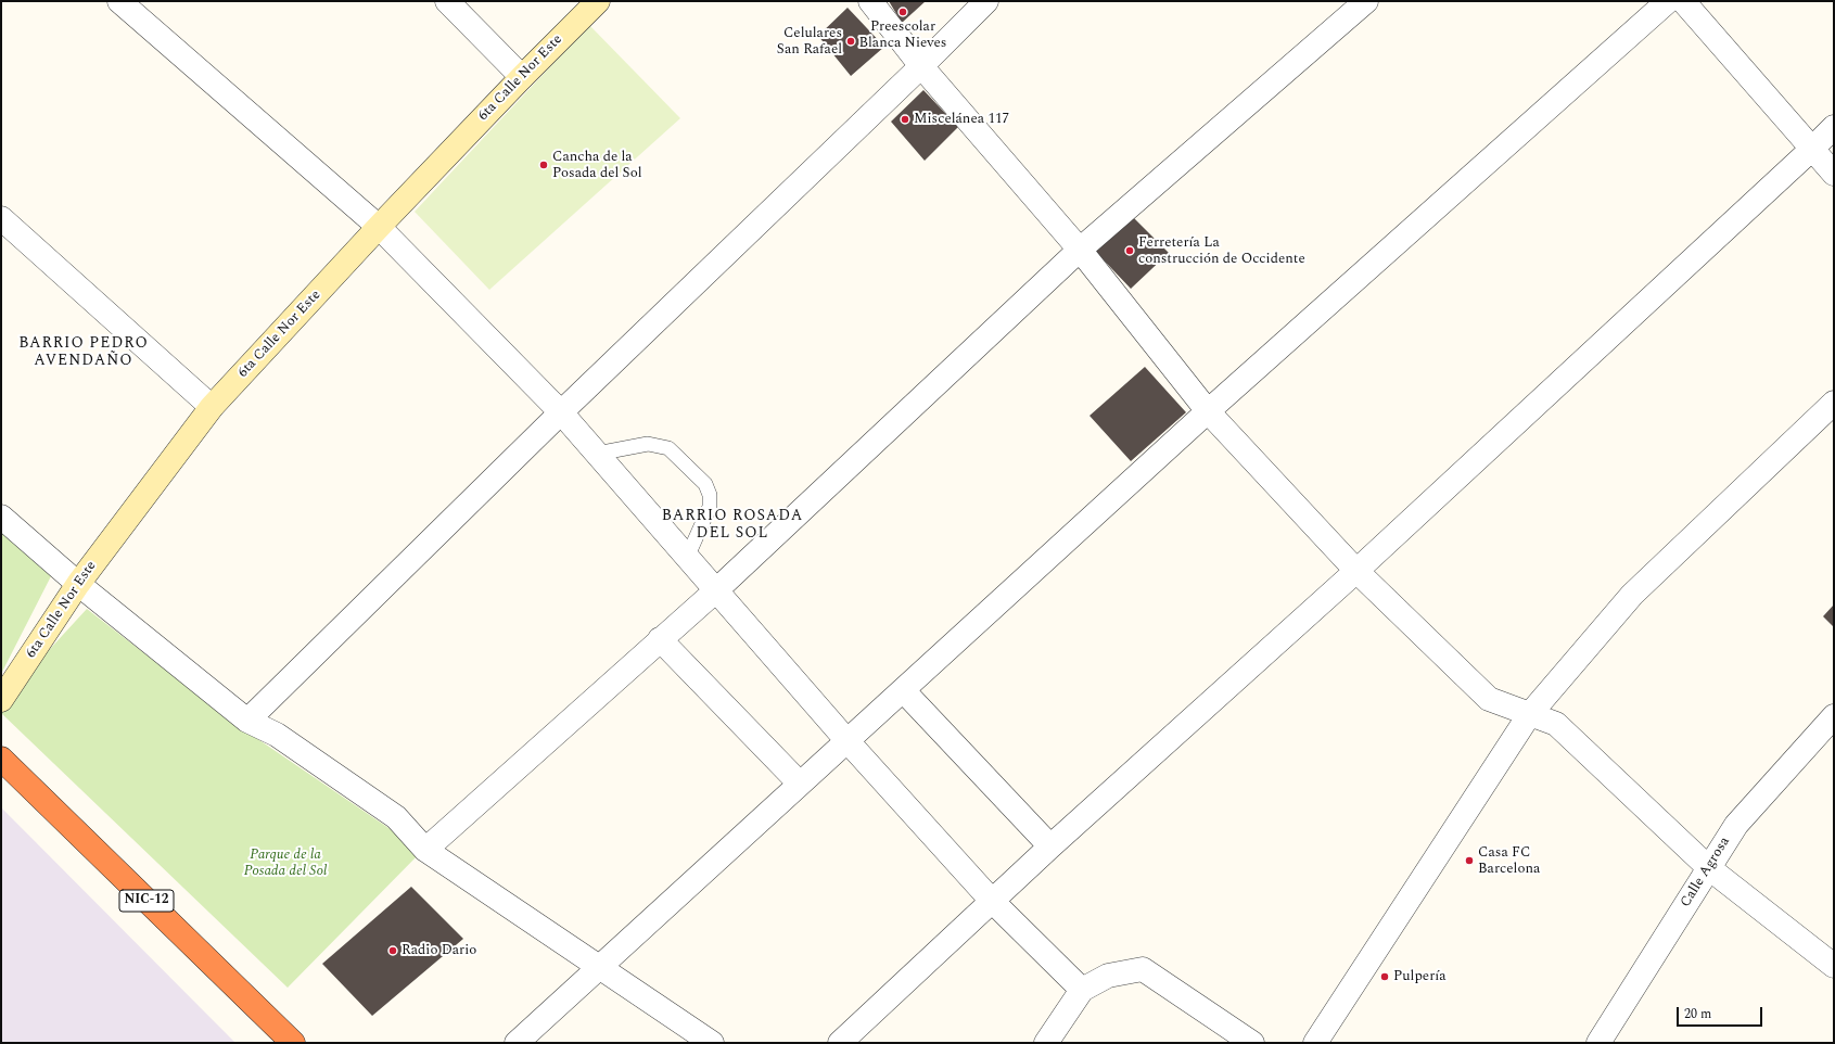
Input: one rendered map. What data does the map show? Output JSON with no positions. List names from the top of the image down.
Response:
{
  "streets": {
    "highway": ["NIC-12"],
    "street": ["6ta Calle Nor Este", "Calle Agrosa"]
  },
  "districts": ["BARRIO PEDRO AVENDAÑO", "BARRIO ROSADA DEL SOL"],
  "parks": ["Parque de la Posada del Sol"],
  "places": [
    "Preescolar Blanca Nieves",
    "Celulares San Rafael",
    "Miscelánea 117",
    "Cancha de la Posada del Sol",
    "Ferretería La construcción de Occidente",
    "Casa FC Barcelona",
    "Radio Dario",
    "Pulpería"
  ],
  "scale_bar": "20 m"
}
